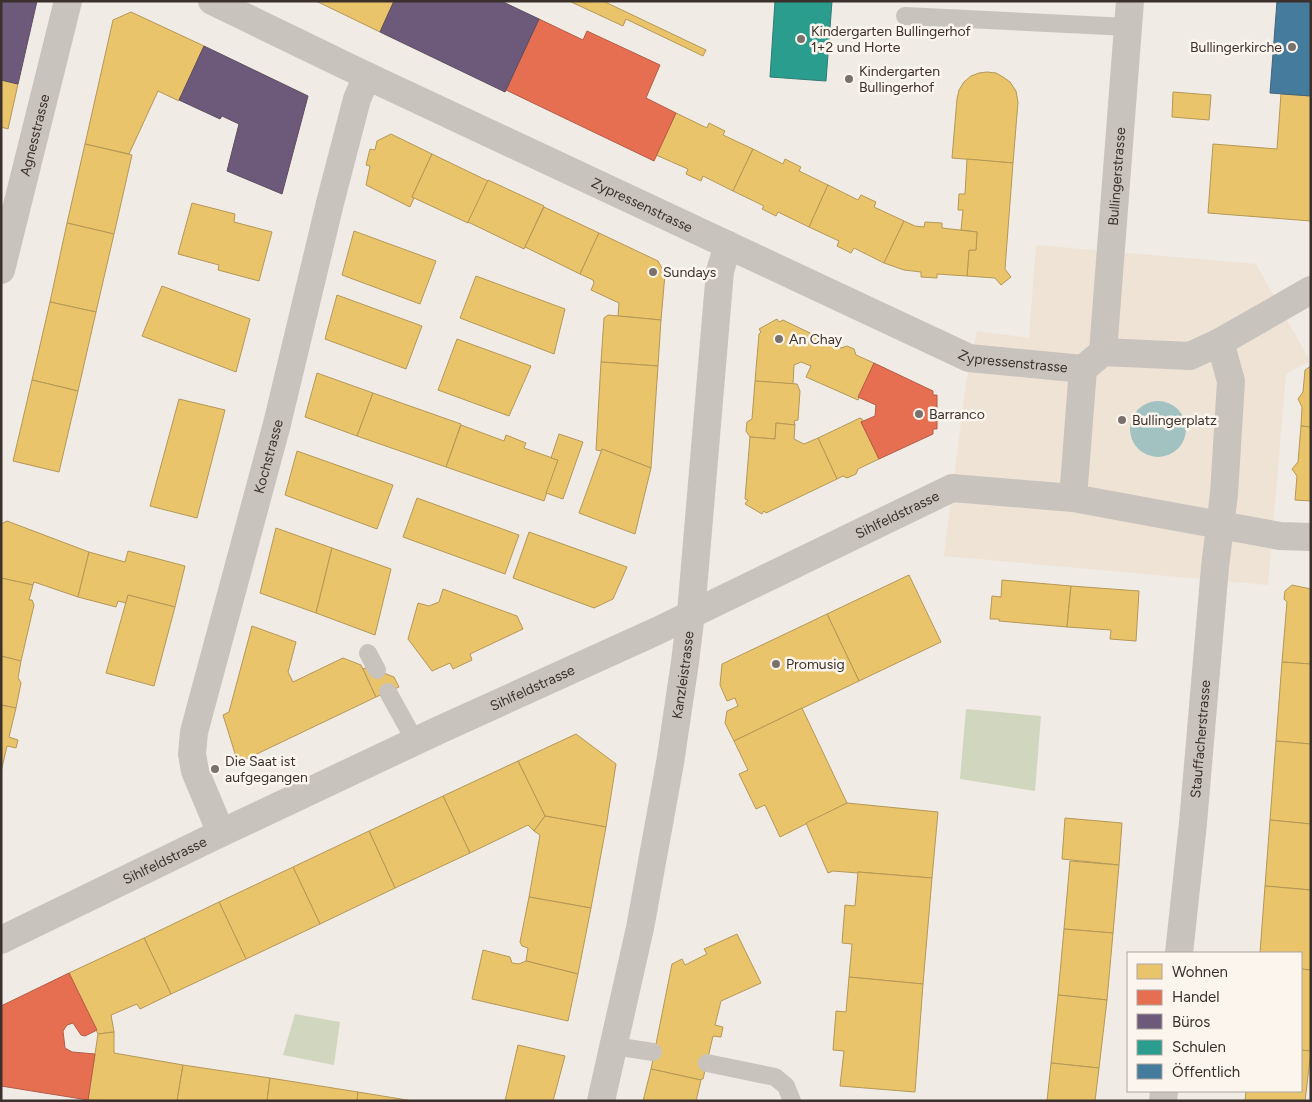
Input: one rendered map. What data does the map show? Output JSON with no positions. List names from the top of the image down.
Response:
{
  "streets": {
    "street": [
      "Agnesstrasse",
      "Bullingerstrasse",
      "Zypressenstrasse",
      "Kochstrasse",
      "Sihlfeldstrasse",
      "Kanzleistrasse",
      "Stauffacherstrasse"
    ]
  },
  "crossings": [
    ["Bullingerstrasse", "Zypressenstrasse"],
    ["Zypressenstrasse", "Kochstrasse"],
    ["Zypressenstrasse", "Kanzleistrasse"],
    ["Kochstrasse", "Sihlfeldstrasse"],
    ["Sihlfeldstrasse", "Kanzleistrasse"]
  ],
  "places": [
    "Kindergarten Bullingerhof 1+2 und Horte",
    "Bullingerkirche",
    "Kindergarten Bullingerhof",
    "Sundays",
    "An Chay",
    "Barranco",
    "Bullingerplatz",
    "Promusig",
    "Die Saat ist aufgegangen"
  ],
  "legend": [
    "Wohnen",
    "Handel",
    "Büros",
    "Schulen",
    "Öffentlich"
  ]
}
